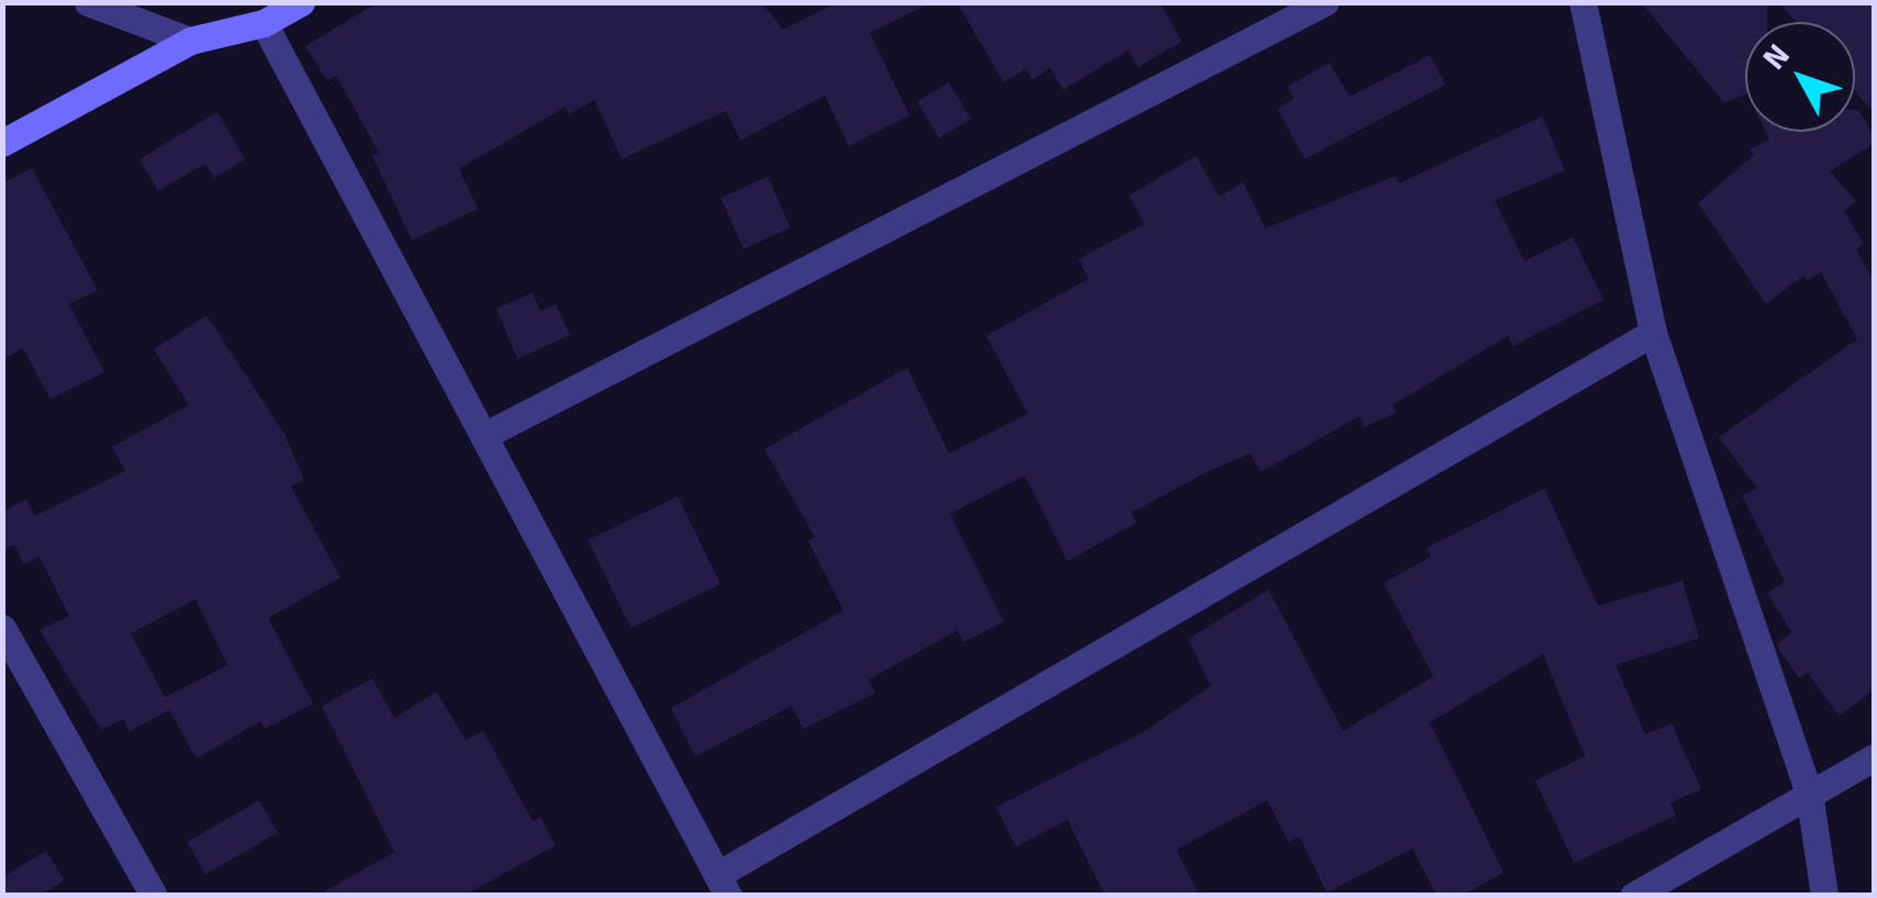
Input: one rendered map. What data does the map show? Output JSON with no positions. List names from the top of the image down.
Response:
{
  "north": "top left"
}
